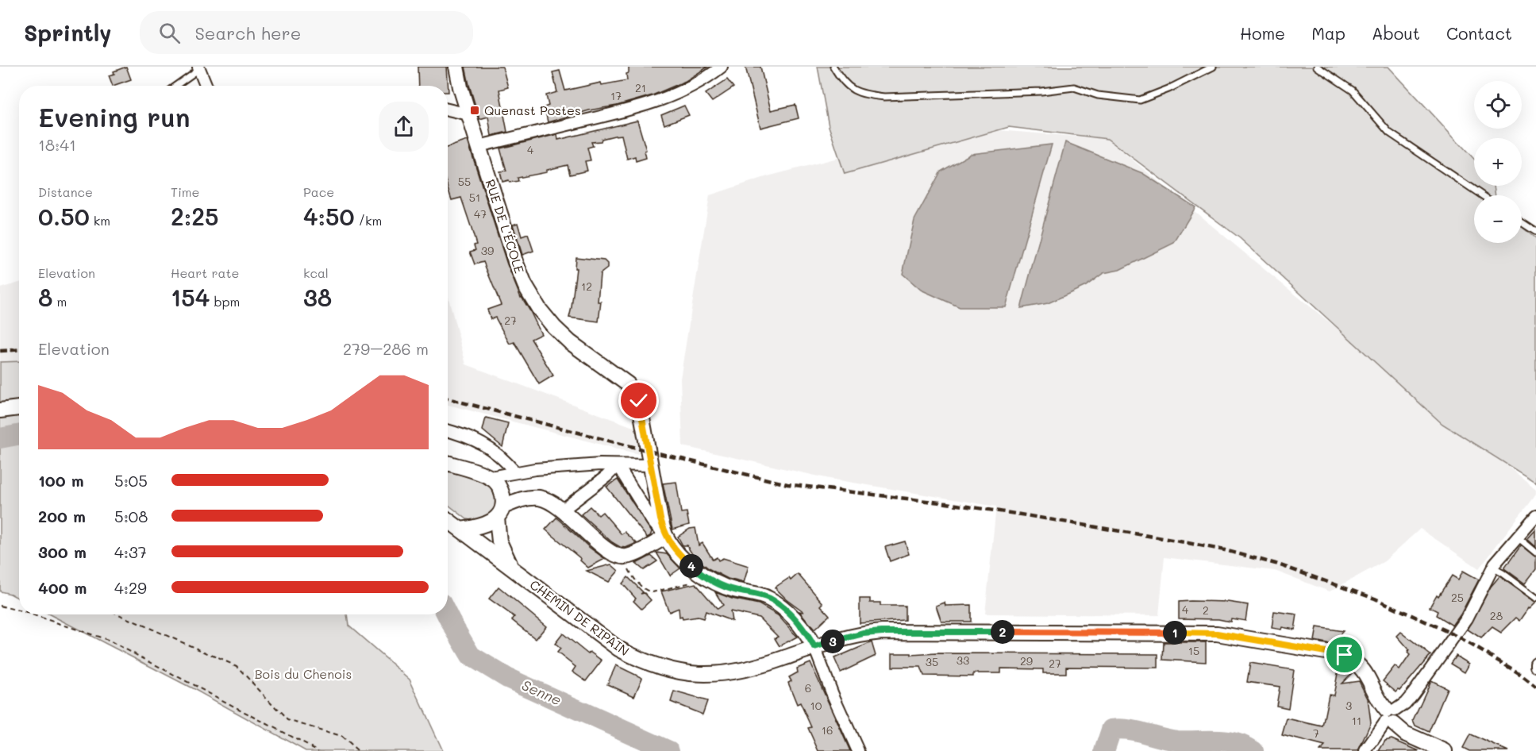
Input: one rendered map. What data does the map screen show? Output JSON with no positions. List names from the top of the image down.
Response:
{
  "streets": {
    "street": ["RUE DE L'ÉCOLE", "CHEMIN DE RIPAIN"]
  },
  "water": ["Senne"],
  "parks": ["Bois du Chenois"],
  "places": {
    "transit": ["Quenast Postes"]
  },
  "house_numbers": [
    "21",
    "17",
    "4",
    "55",
    "51",
    "47",
    "39",
    "12",
    "27",
    "25",
    "4",
    "2",
    "28",
    "15",
    "33",
    "29",
    "35",
    "27",
    "6",
    "10",
    "3",
    "11",
    "16",
    "7"
  ],
  "page": {
    "header": "Sprintly",
    "search": "Search here",
    "nav": [
      "Home",
      "Map",
      "About",
      "Contact"
    ],
    "map_buttons": ["+", "−"],
    "heading": ["Evening run", "18:41"],
    "stats": [
      ["Distance", "0.50 km"],
      ["Time", "2:25"],
      ["Pace", "4:50 /km"],
      ["Elevation", "8 m"],
      ["Heart rate", "154 bpm"],
      ["kcal", "38"]
    ],
    "chart": ["Elevation", "279–286 m"],
    "list": [
      {
        "name": "100 m",
        "note": "5:05"
      },
      {
        "name": "200 m",
        "note": "5:08"
      },
      {
        "name": "300 m",
        "note": "4:37"
      },
      {
        "name": "400 m",
        "note": "4:29"
      }
    ],
    "pins": [
      "4",
      "2",
      "1",
      "3"
    ]
  }
}
